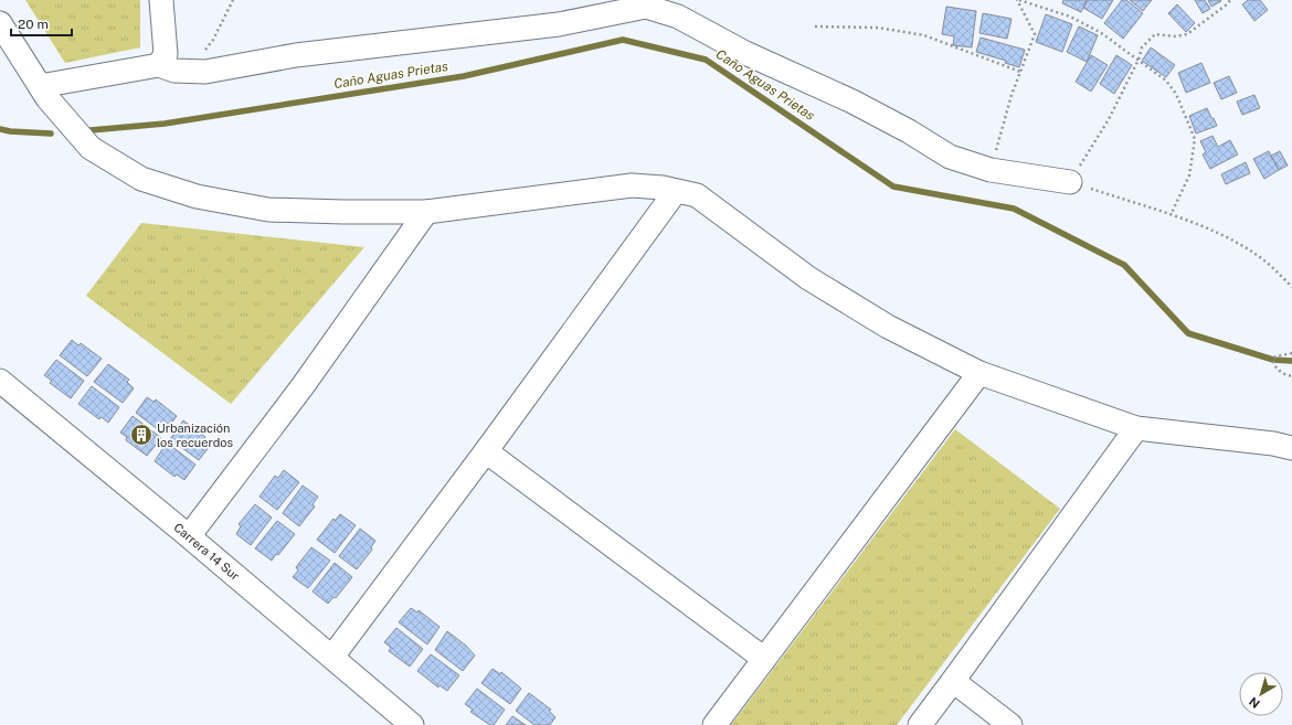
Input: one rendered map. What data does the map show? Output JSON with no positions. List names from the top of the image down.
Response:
{
  "streets": {
    "street": ["Carrera 14 Sur"]
  },
  "water": ["Caño Aguas Prietas"],
  "places": {
    "building": ["Urbanización los recuerdos"]
  },
  "scale_bar": "20 m",
  "north": "bottom left"
}
